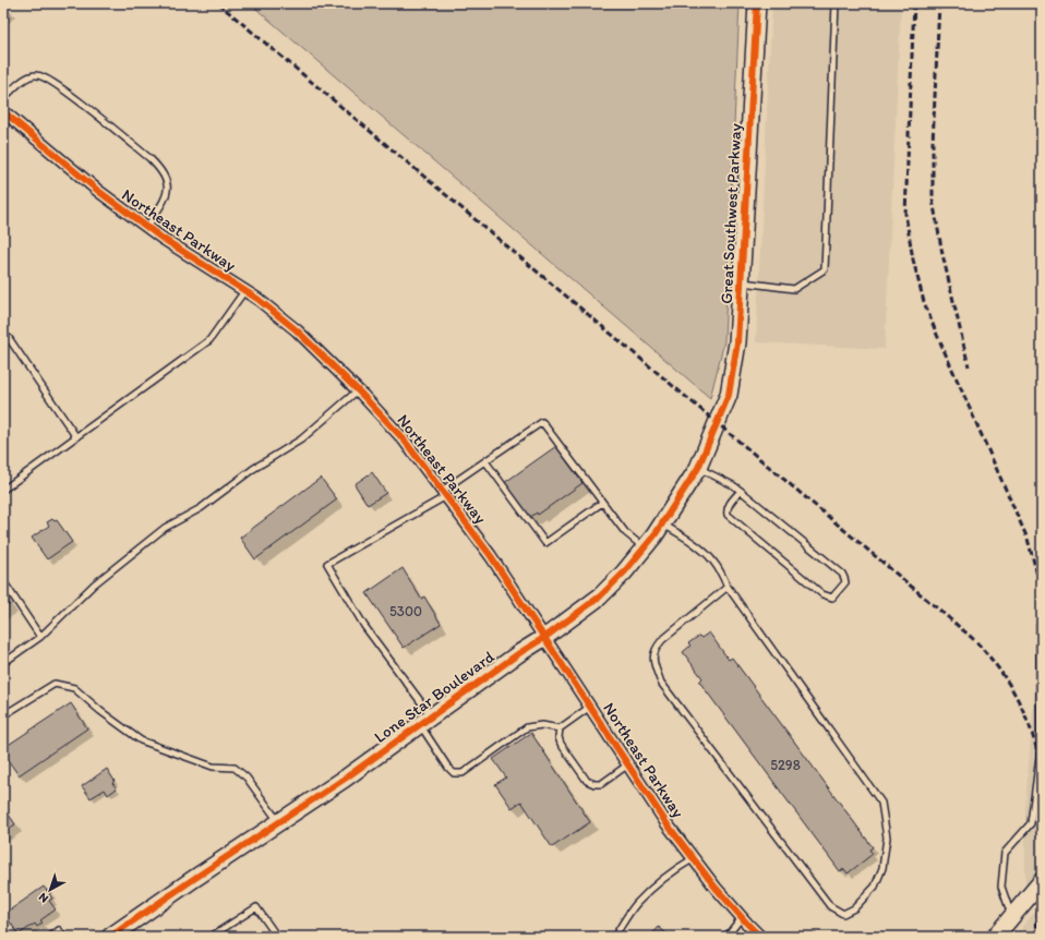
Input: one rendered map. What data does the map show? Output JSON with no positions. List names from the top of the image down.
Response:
{
  "streets": {
    "street": ["Great Southwest Parkway", "Northeast Parkway", "Lone Star Boulevard"]
  },
  "crossings": [
    ["Great Southwest Parkway", "Lone Star Boulevard"],
    ["Northeast Parkway", "Lone Star Boulevard"]
  ],
  "house_numbers": ["5300", "5298"],
  "north": "bottom left"
}
